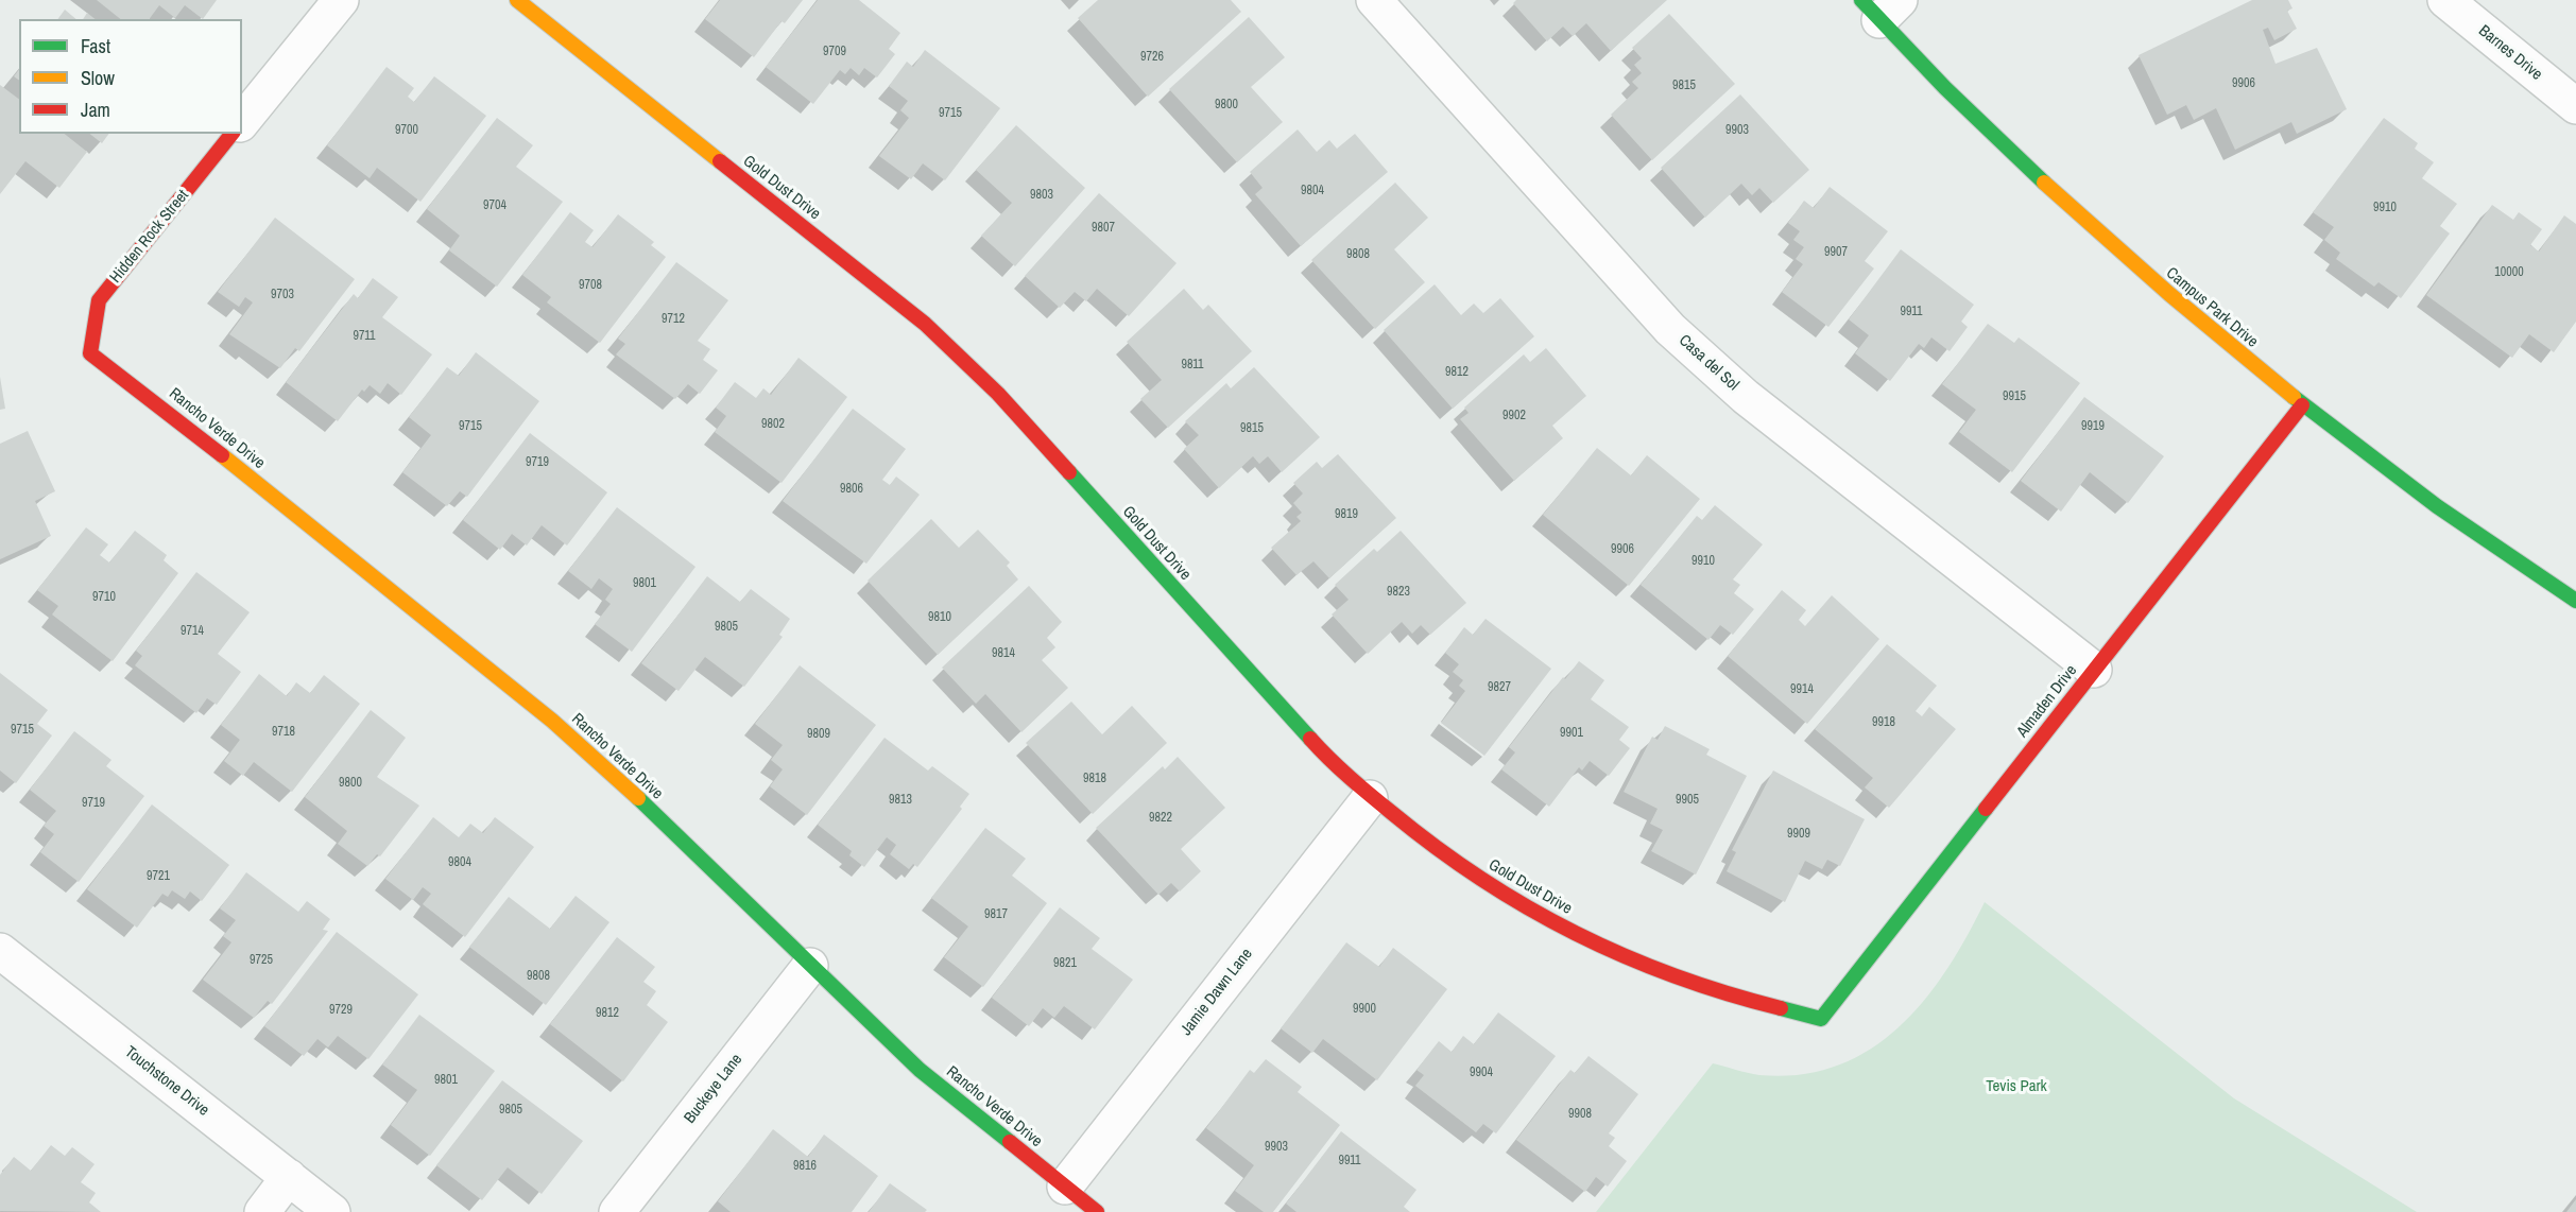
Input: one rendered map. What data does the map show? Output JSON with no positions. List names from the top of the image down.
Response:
{
  "streets": {
    "street": [
      "Barnes Drive",
      "Gold Dust Drive",
      "Hidden Rock Street",
      "Campus Park Drive",
      "Casa del Sol",
      "Rancho Verde Drive",
      "Almaden Drive",
      "Jamie Dawn Lane",
      "Touchstone Drive",
      "Buckeye Lane"
    ]
  },
  "crossings": [
    ["Gold Dust Drive", "Almaden Drive"],
    ["Gold Dust Drive", "Jamie Dawn Lane"],
    ["Hidden Rock Street", "Rancho Verde Drive"],
    ["Campus Park Drive", "Almaden Drive"],
    ["Casa del Sol", "Almaden Drive"],
    ["Rancho Verde Drive", "Jamie Dawn Lane"],
    ["Rancho Verde Drive", "Buckeye Lane"]
  ],
  "parks": ["Tevis Park"],
  "house_numbers": [
    "9709",
    "9726",
    "9906",
    "9815",
    "9800",
    "9715",
    "9700",
    "9903",
    "9804",
    "9803",
    "9704",
    "9910",
    "9807",
    "9907",
    "9808",
    "10000",
    "9708",
    "9703",
    "9911",
    "9712",
    "9711",
    "9811",
    "9812",
    "9915",
    "9902",
    "9802",
    "9715",
    "9919",
    "9815",
    "9719",
    "9806",
    "9819",
    "9906",
    "9910",
    "9801",
    "9823",
    "9710",
    "9810",
    "9805",
    "9714",
    "9814",
    "9827",
    "9914",
    "9918",
    "9715",
    "9718",
    "9901",
    "9809",
    "9818",
    "9800",
    "9813",
    "9905",
    "9719",
    "9822",
    "9909",
    "9804",
    "9721",
    "9817",
    "9725",
    "9821",
    "9808",
    "9900",
    "9729",
    "9812",
    "9904",
    "9801",
    "9805",
    "9908",
    "9903",
    "9911",
    "9816"
  ],
  "legend": ["Fast", "Slow", "Jam"]
}
